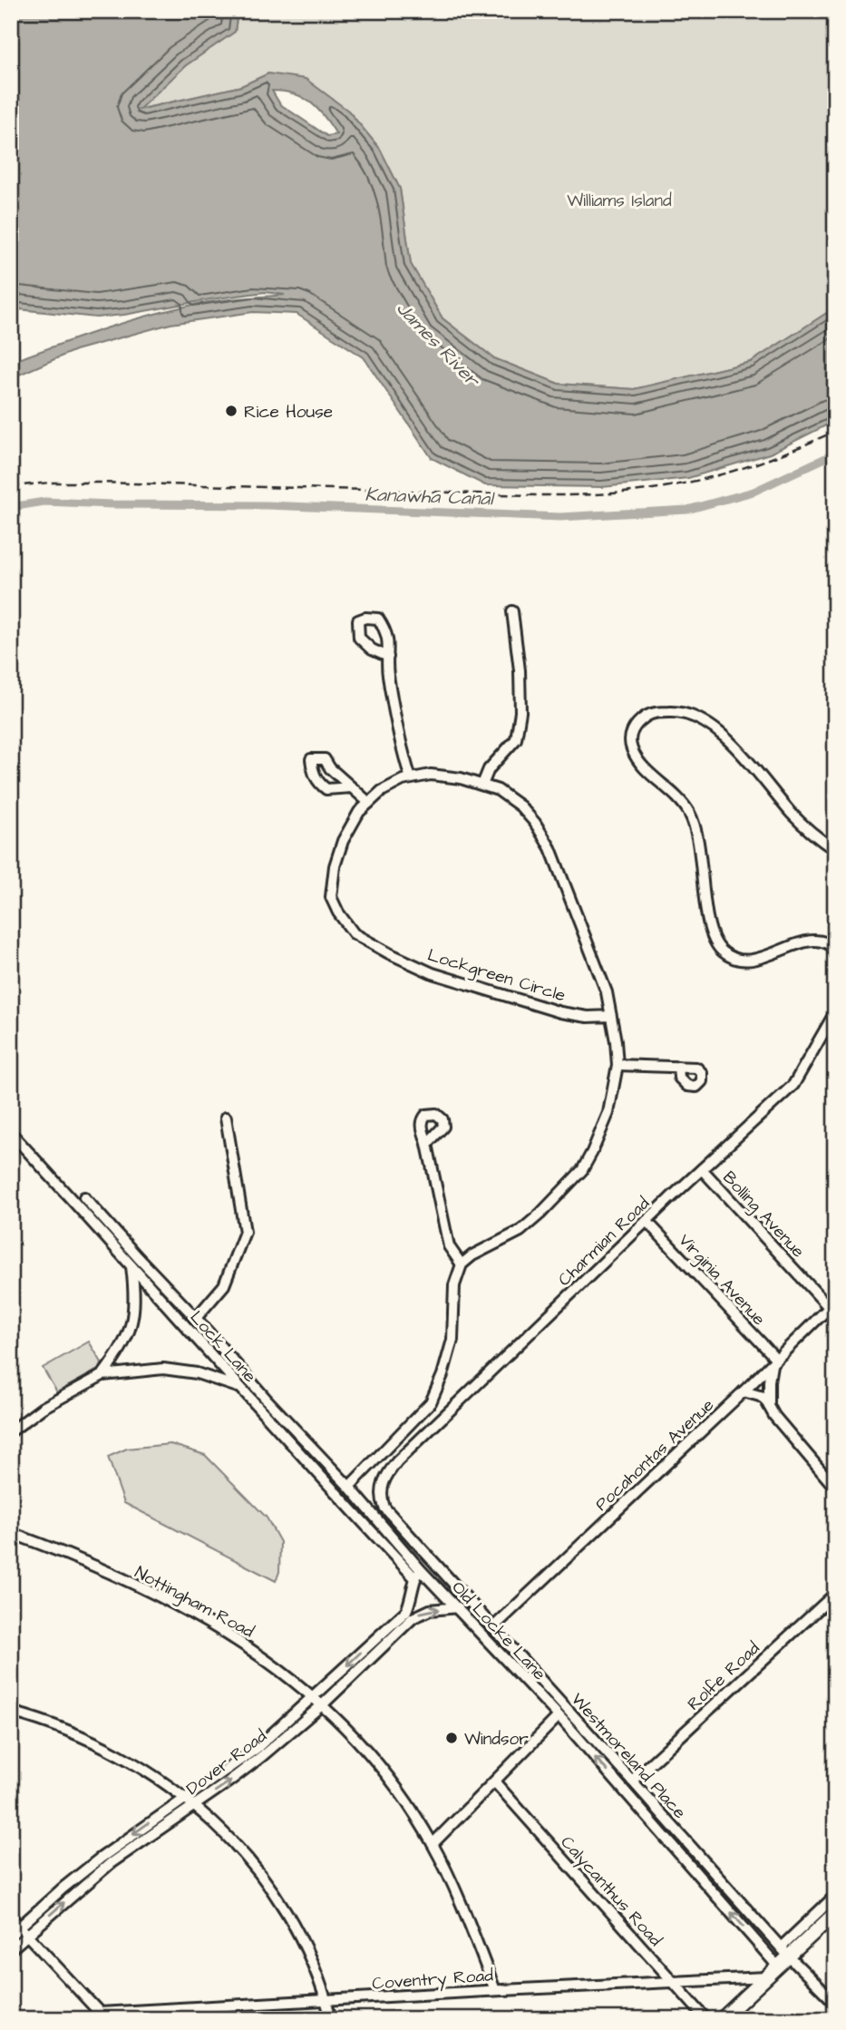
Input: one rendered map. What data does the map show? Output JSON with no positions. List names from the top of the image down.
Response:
{
  "streets": {
    "street": [
      "Lockgreen Circle",
      "Bolling Avenue",
      "Charmian Road",
      "Virginia Avenue",
      "Lock Lane",
      "Pocahontas Avenue",
      "Nottingham Road",
      "Old Locke Lane",
      "Rolfe Road",
      "Westmoreland Place",
      "Dover Road",
      "Calycanthus Road",
      "Coventry Road"
    ]
  },
  "crossings": [
    ["Bolling Avenue", "Charmian Road"],
    ["Bolling Avenue", "Pocahontas Avenue"],
    ["Charmian Road", "Virginia Avenue"],
    ["Charmian Road", "Westmoreland Place"],
    ["Virginia Avenue", "Pocahontas Avenue"],
    ["Lock Lane", "Old Locke Lane"],
    ["Lock Lane", "Dover Road"],
    ["Pocahontas Avenue", "Westmoreland Place"],
    ["Nottingham Road", "Dover Road"],
    ["Nottingham Road", "Coventry Road"],
    ["Old Locke Lane", "Dover Road"],
    ["Rolfe Road", "Westmoreland Place"],
    ["Calycanthus Road", "Coventry Road"]
  ],
  "water": ["James River", "Kanawha Canal"],
  "parks": ["Williams Island"],
  "places": ["Rice House", "Windsor"]
}
